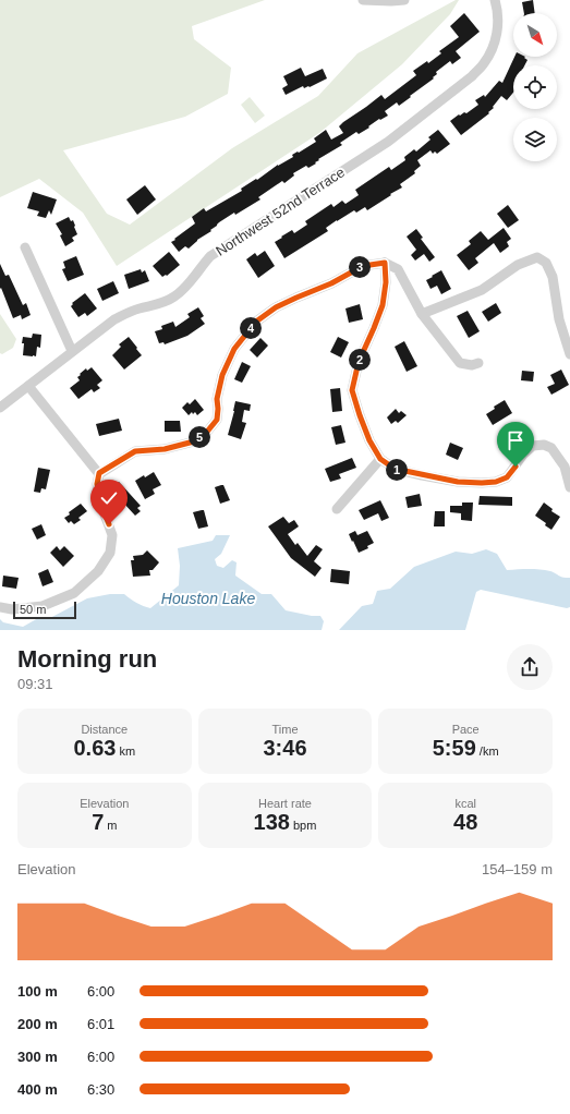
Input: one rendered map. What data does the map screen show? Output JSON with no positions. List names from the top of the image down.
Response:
{
  "streets": {
    "street": ["Northwest 52nd Terrace"]
  },
  "water": ["Houston Lake"],
  "scale_bar": "50 m",
  "north": "bottom right",
  "page": {
    "pins": [
      "3",
      "4",
      "2",
      "5",
      "1"
    ],
    "scale": "50 m",
    "heading": ["Morning run", "09:31"],
    "stats": [
      ["Distance", "0.63 km"],
      ["Time", "3:46"],
      ["Pace", "5:59 /km"],
      ["Elevation", "7 m"],
      ["Heart rate", "138 bpm"],
      ["kcal", "48"]
    ],
    "chart": ["Elevation", "154–159 m"],
    "list": [
      {
        "name": "100 m",
        "note": "6:00"
      },
      {
        "name": "200 m",
        "note": "6:01"
      },
      {
        "name": "300 m",
        "note": "6:00"
      },
      {
        "name": "400 m",
        "note": "6:30"
      }
    ]
  }
}
